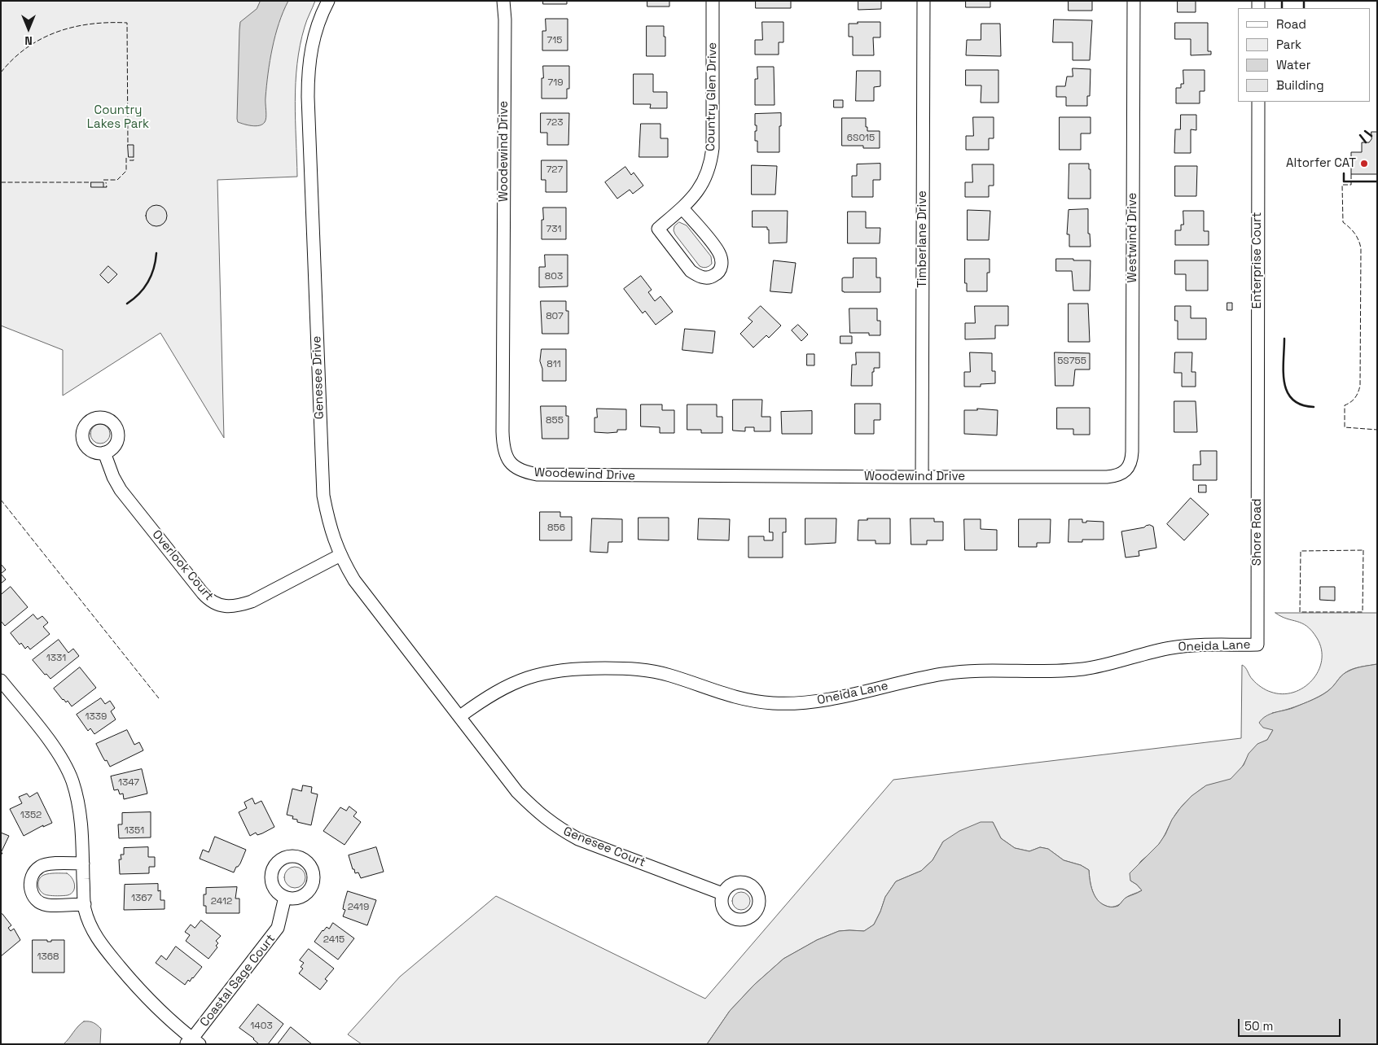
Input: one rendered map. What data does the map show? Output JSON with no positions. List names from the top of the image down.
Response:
{
  "streets": {
    "street": [
      "Country Glen Drive",
      "Woodewind Drive",
      "Westwind Drive",
      "Timberlane Drive",
      "Enterprise Court",
      "Genesee Drive",
      "Shore Road",
      "Overlook Court",
      "Oneida Lane",
      "Genesee Court",
      "Coastal Sage Court"
    ]
  },
  "crossings": [
    ["Woodewind Drive", "Westwind Drive"],
    ["Woodewind Drive", "Timberlane Drive"],
    ["Enterprise Court", "Shore Road"],
    ["Genesee Drive", "Overlook Court"],
    ["Genesee Drive", "Oneida Lane"],
    ["Genesee Drive", "Genesee Court"],
    ["Shore Road", "Oneida Lane"],
    ["Oneida Lane", "Genesee Court"]
  ],
  "parks": ["Country Lakes Park"],
  "places": ["Altorfer CAT"],
  "house_numbers": [
    "715",
    "719",
    "723",
    "6S015",
    "727",
    "731",
    "803",
    "807",
    "5S755",
    "811",
    "855",
    "856",
    "1331",
    "1339",
    "1347",
    "1352",
    "1351",
    "1367",
    "2412",
    "2419",
    "2415",
    "1368",
    "1403"
  ],
  "legend": [
    "Road",
    "Park",
    "Water",
    "Building"
  ],
  "scale_bar": "50 m",
  "north": "bottom"
}
